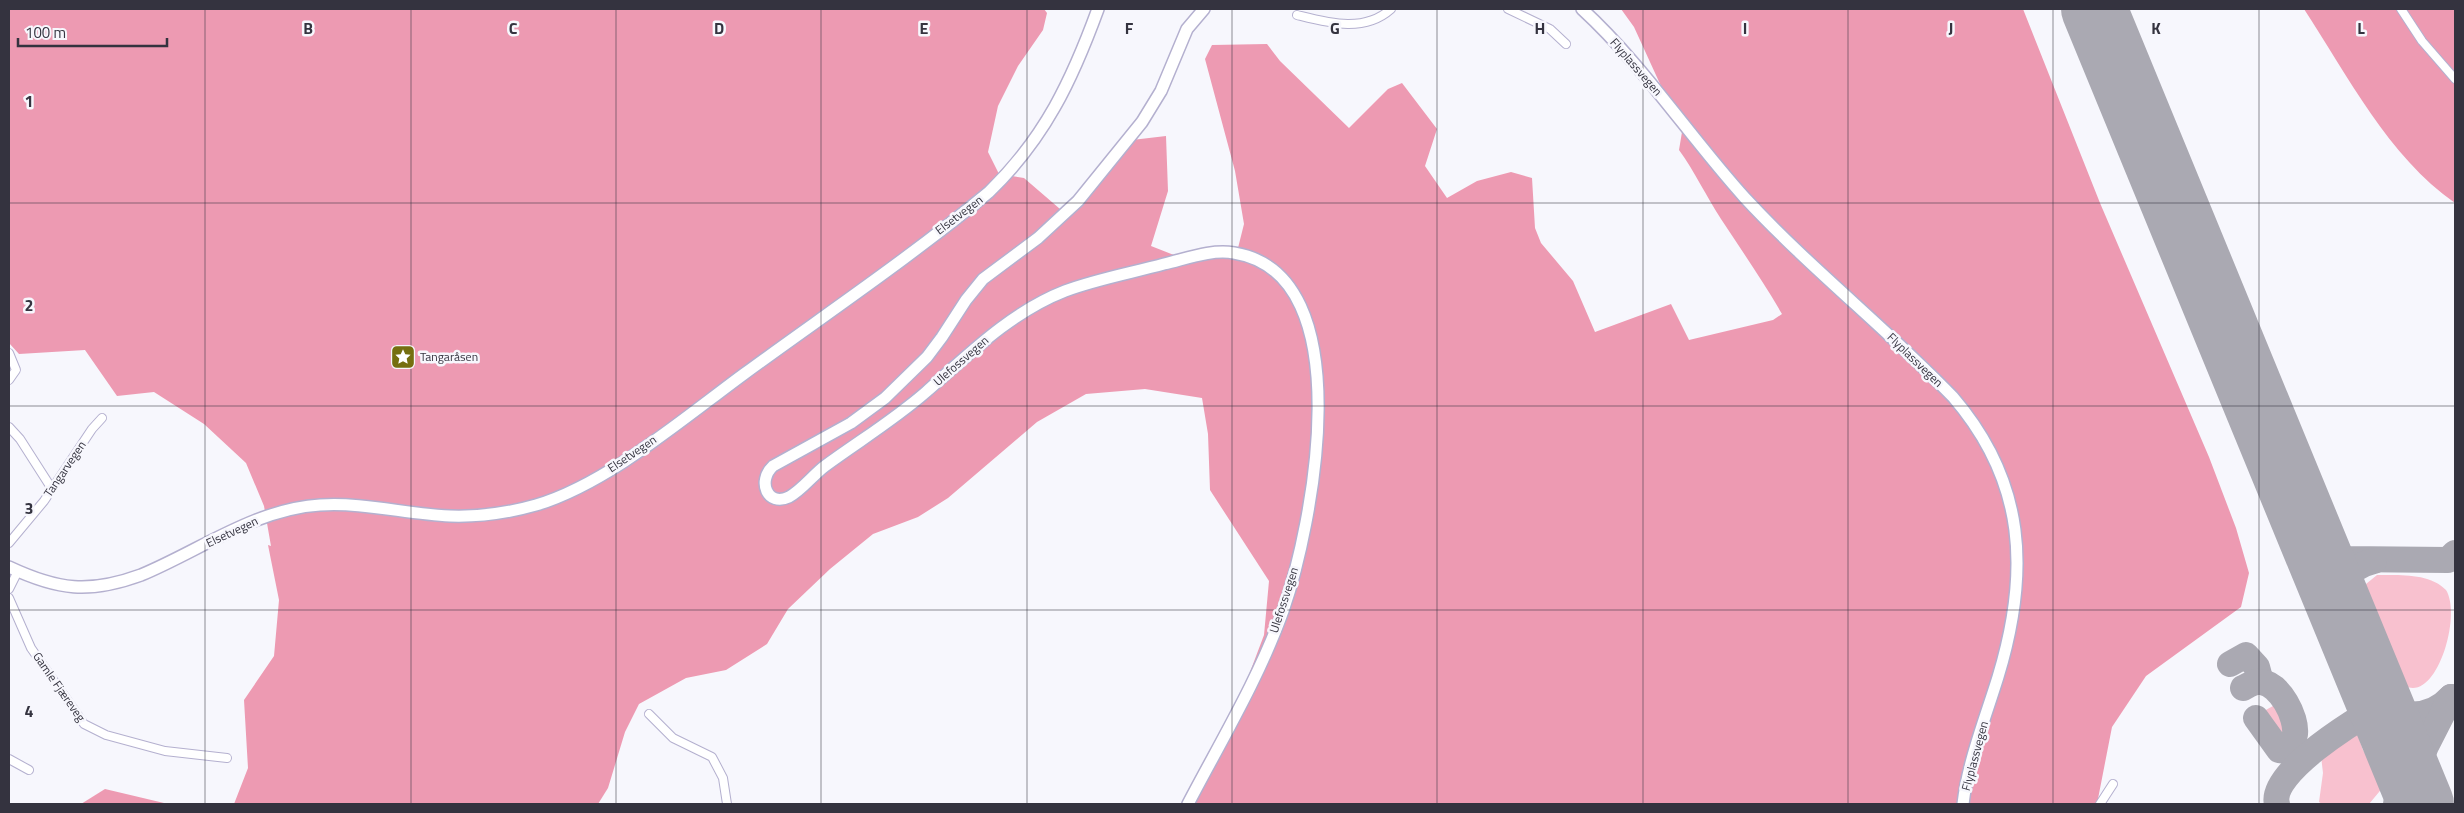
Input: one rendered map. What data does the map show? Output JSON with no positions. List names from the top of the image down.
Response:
{
  "streets": {
    "main road": ["Flyplassvegen", "Elsetvegen", "Ulefossvegen"],
    "street": ["Tangarvegen", "Gamle Fjæreveg"]
  },
  "places": {
    "place": ["Tangaråsen"]
  },
  "scale_bar": "100 m",
  "grid": {
    "columns": [
      "B",
      "C",
      "D",
      "E",
      "F",
      "G",
      "H",
      "I",
      "J",
      "K",
      "L"
    ],
    "rows": [
      "1",
      "2",
      "3",
      "4"
    ]
  }
}
